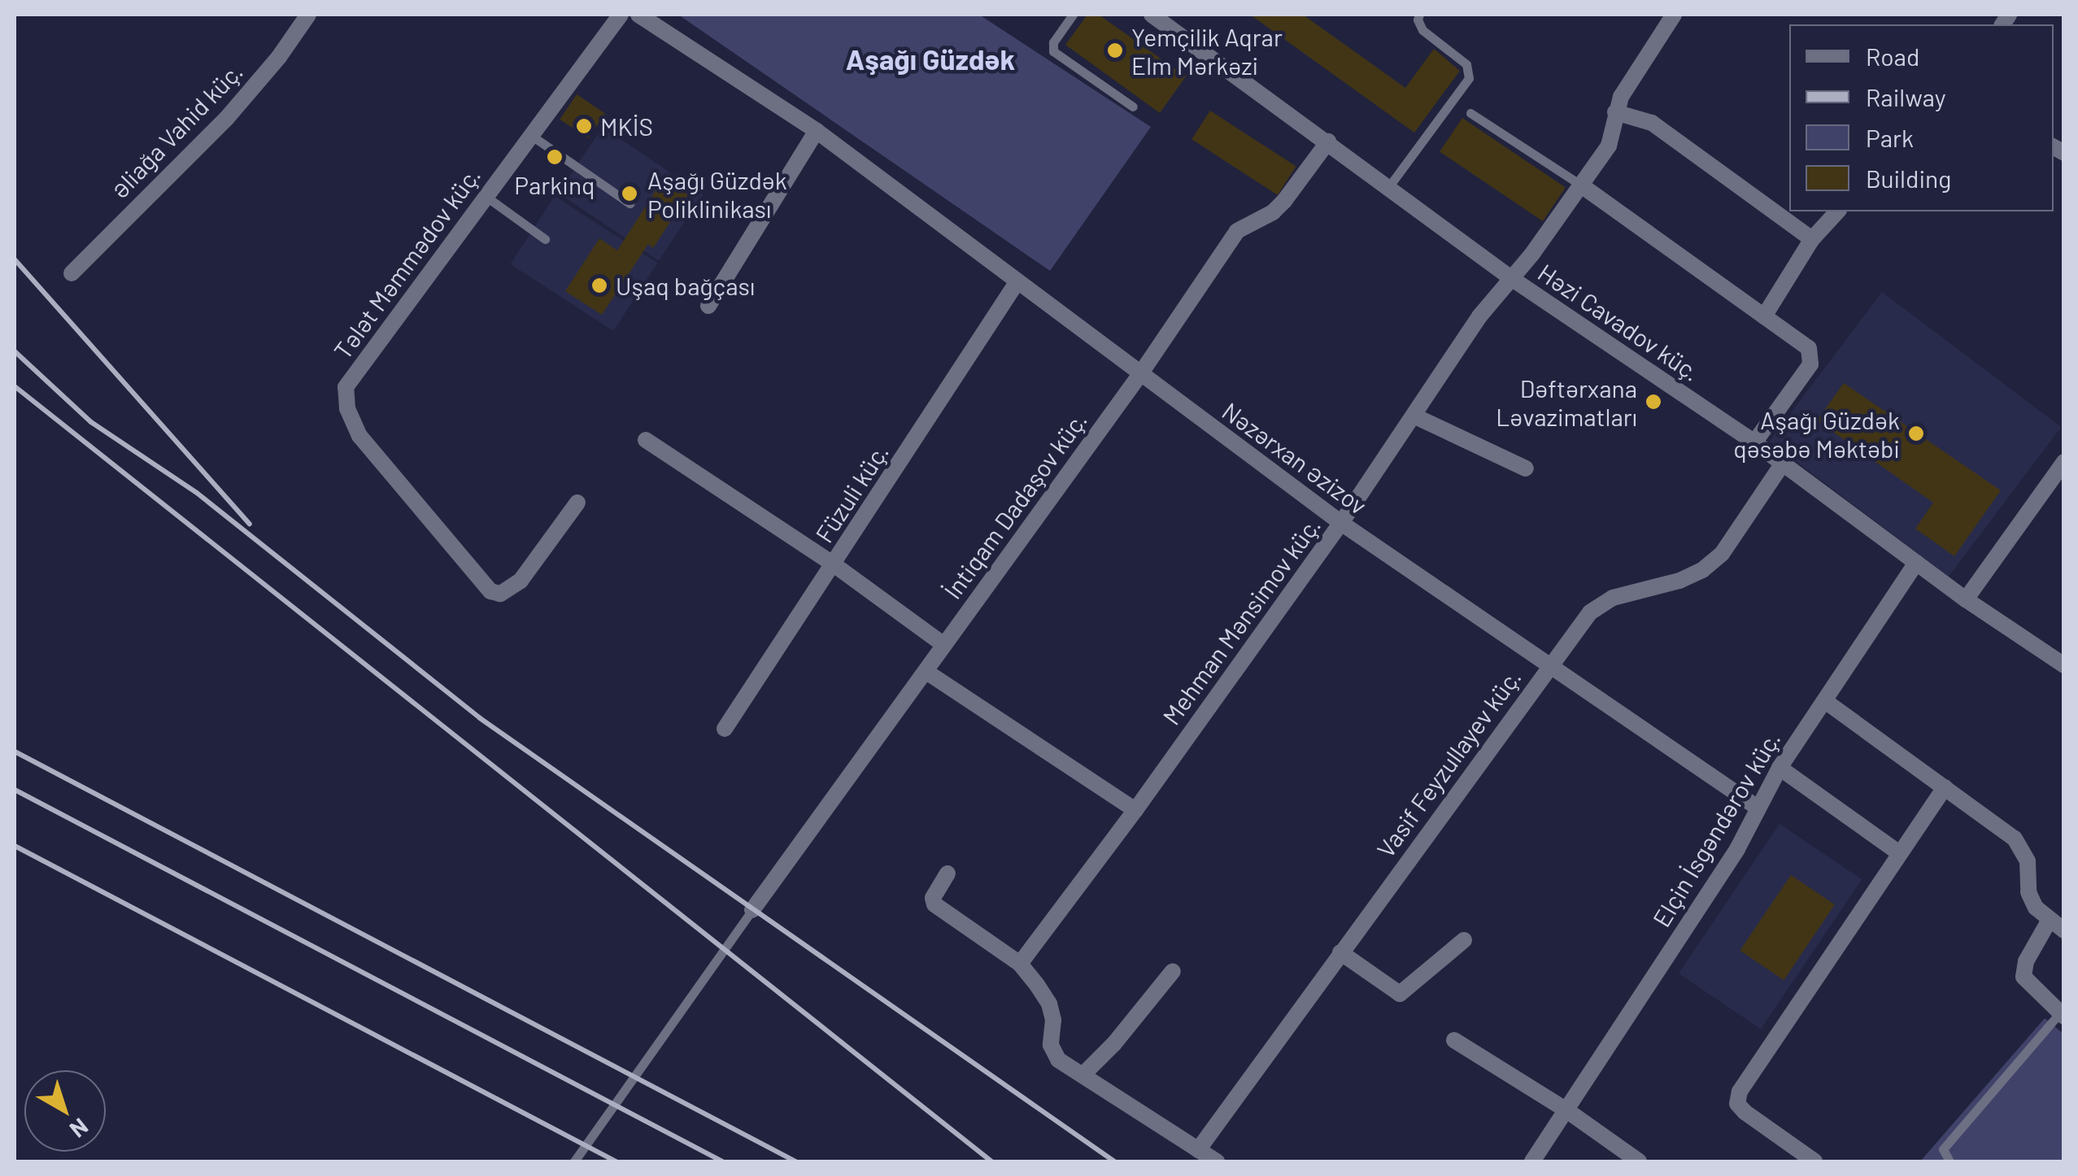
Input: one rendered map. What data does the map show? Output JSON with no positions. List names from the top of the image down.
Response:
{
  "streets": {
    "street": [
      "Əliağa Vahid küç.",
      "Tələt Məmmədov küç.",
      "Həzi Cavadov küç.",
      "Nəzərxan Əzizov",
      "Füzuli küç.",
      "İntiqam Dadaşov küç.",
      "Mehman Mənsimov küç.",
      "Vasif Feyzullayev küç.",
      "Elçin İsgəndərov küç."
    ]
  },
  "crossings": [
    ["Həzi Cavadov küç.", "İntiqam Dadaşov küç."],
    ["Həzi Cavadov küç.", "Mehman Mənsimov küç."],
    ["Həzi Cavadov küç.", "Vasif Feyzullayev küç."],
    ["Həzi Cavadov küç.", "Elçin İsgəndərov küç."],
    ["Nəzərxan Əzizov", "Füzuli küç."],
    ["Nəzərxan Əzizov", "İntiqam Dadaşov küç."],
    ["Nəzərxan Əzizov", "Mehman Mənsimov küç."],
    ["Nəzərxan Əzizov", "Vasif Feyzullayev küç."],
    ["Nəzərxan Əzizov", "Elçin İsgəndərov küç."]
  ],
  "districts": ["Aşağı Güzdək"],
  "places": [
    "Yemçilik Aqrar Elm Mərkəzi",
    "MKİS",
    "Parkinq",
    "Aşağı Güzdək Poliklinikası",
    "Uşaq bağçası",
    "Dəftərxana Ləvazimatları",
    "Aşağı Güzdək qəsəbə Məktəbi"
  ],
  "legend": [
    "Road",
    "Railway",
    "Park",
    "Building"
  ],
  "north": "bottom right"
}
